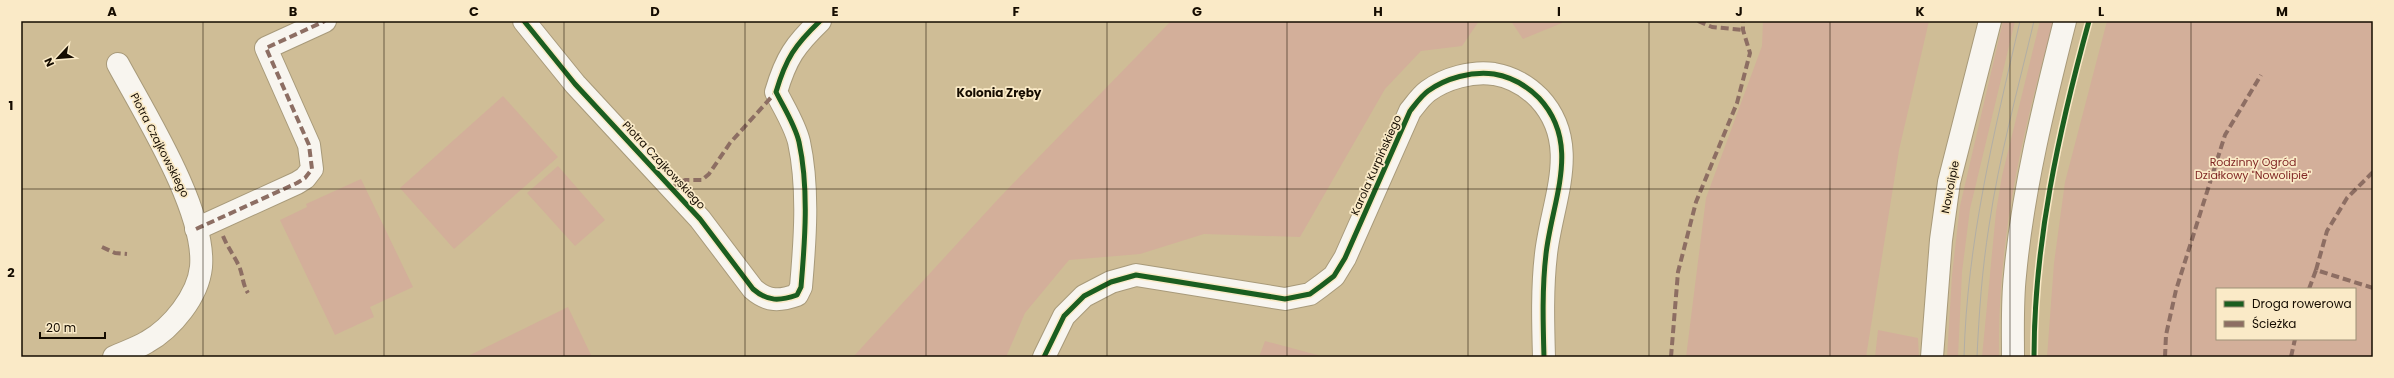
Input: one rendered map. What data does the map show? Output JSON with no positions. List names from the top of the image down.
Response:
{
  "streets": {
    "street": ["Piotra Czajkowskiego", "Karola Kurpińskiego", "Nowolipie"]
  },
  "districts": ["Kolonia Zręby"],
  "parks": ["Rodzinny Ogród Działkowy \"Nowolipie\""],
  "legend": ["Droga rowerowa", "Ścieżka"],
  "scale_bar": "20 m",
  "north": "bottom left",
  "grid": {
    "columns": [
      "A",
      "B",
      "C",
      "D",
      "E",
      "F",
      "G",
      "H",
      "I",
      "J",
      "K",
      "L",
      "M"
    ],
    "rows": ["1", "2"]
  }
}
